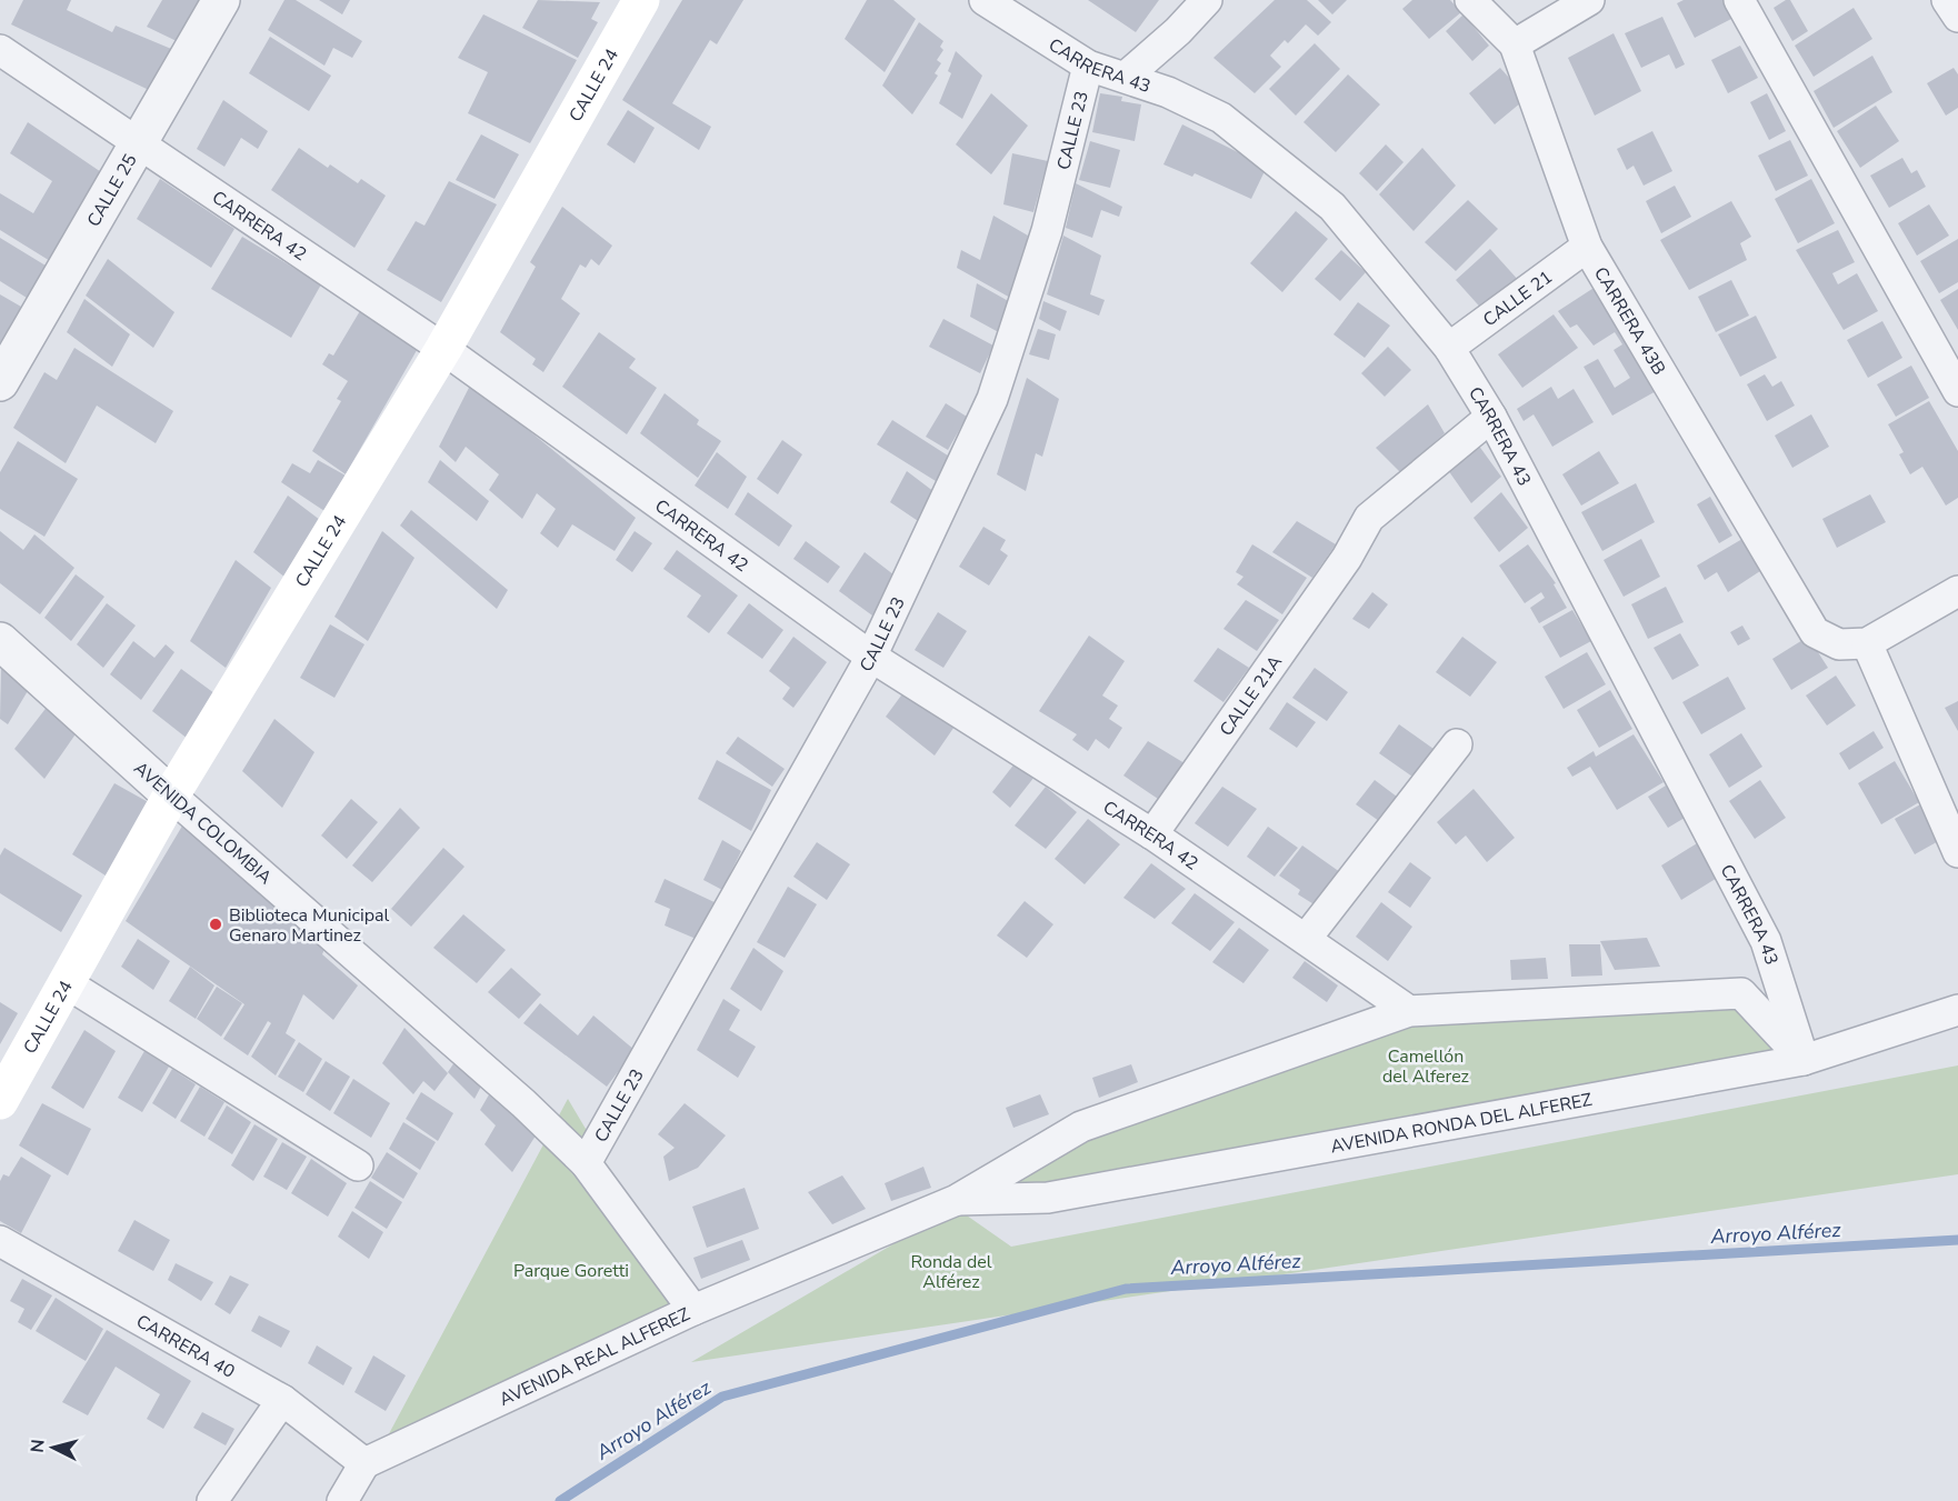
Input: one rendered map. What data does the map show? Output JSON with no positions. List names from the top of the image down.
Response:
{
  "streets": {
    "main road": ["CALLE 24"],
    "street": [
      "CARRERA 43",
      "CALLE 23",
      "CALLE 25",
      "CARRERA 42",
      "CALLE 21",
      "CARRERA 43B",
      "CALLE 21A",
      "AVENIDA COLOMBIA",
      "AVENIDA RONDA DEL ALFEREZ",
      "CARRERA 40",
      "AVENIDA REAL ALFEREZ"
    ]
  },
  "crossings": [
    ["CARRERA 43", "CALLE 23"],
    ["CARRERA 43", "CALLE 21"],
    ["CARRERA 43", "CALLE 21A"],
    ["CARRERA 43", "AVENIDA RONDA DEL ALFEREZ"],
    ["CALLE 24", "CARRERA 42"],
    ["CALLE 24", "AVENIDA COLOMBIA"],
    ["CALLE 23", "CARRERA 42"],
    ["CALLE 23", "AVENIDA COLOMBIA"],
    ["CALLE 23", "AVENIDA REAL ALFEREZ"],
    ["CALLE 25", "CARRERA 42"],
    ["CARRERA 42", "CALLE 21A"],
    ["CALLE 21", "CARRERA 43B"],
    ["AVENIDA COLOMBIA", "AVENIDA REAL ALFEREZ"],
    ["CARRERA 40", "AVENIDA REAL ALFEREZ"]
  ],
  "water": ["Arroyo Alférez"],
  "parks": ["Camellón del Alferez", "Ronda del Alférez", "Parque Goretti"],
  "places": ["Biblioteca Municipal Genaro Martinez"],
  "north": "left"
}
